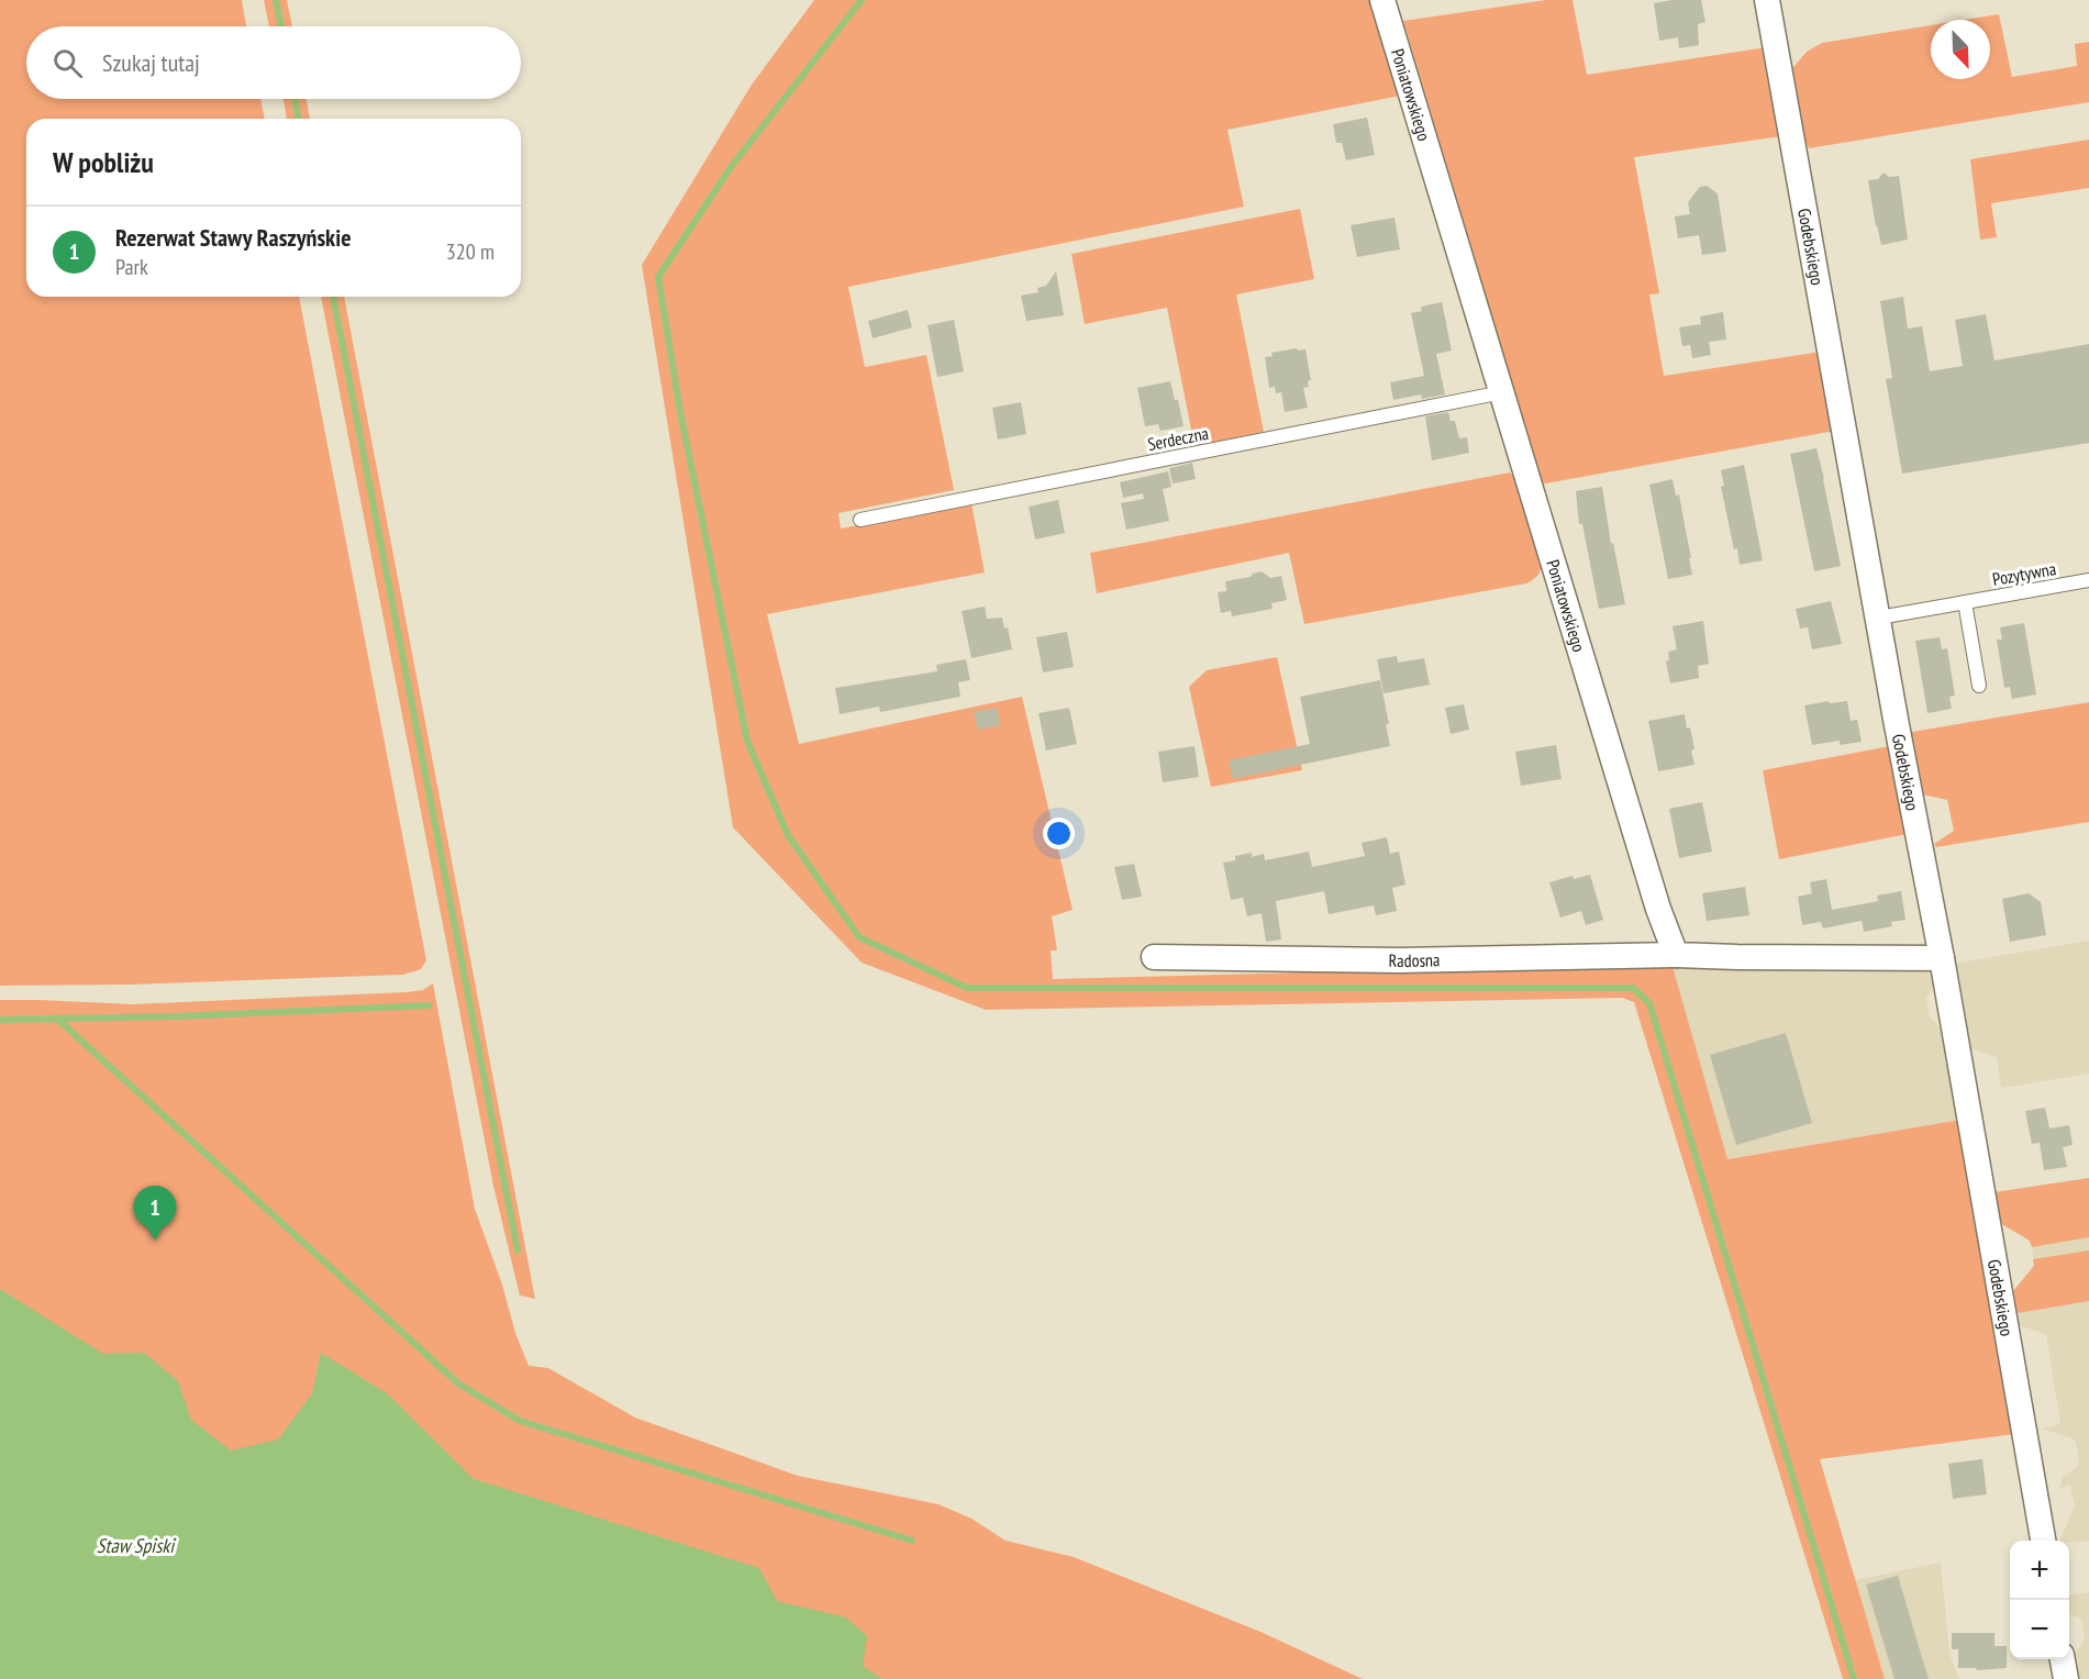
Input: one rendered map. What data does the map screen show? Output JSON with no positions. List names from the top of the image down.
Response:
{
  "streets": {
    "street": ["Poniatowskiego", "Godebskiego", "Radosna"],
    "lane": ["Serdeczna", "Pozytywna"]
  },
  "crossings": [
    ["Poniatowskiego", "Serdeczna"],
    ["Poniatowskiego", "Radosna"],
    ["Godebskiego", "Pozytywna"]
  ],
  "water": ["Staw Spiski"],
  "north": "bottom right",
  "page": {
    "search": "Szukaj tutaj",
    "heading": "W pobliżu",
    "list": [
      {
        "mark": "1",
        "name": "Rezerwat Stawy Raszyńskie",
        "note": "Park",
        "value": "320 m"
      }
    ],
    "pins": "1",
    "map_buttons": ["+", "−"]
  }
}
